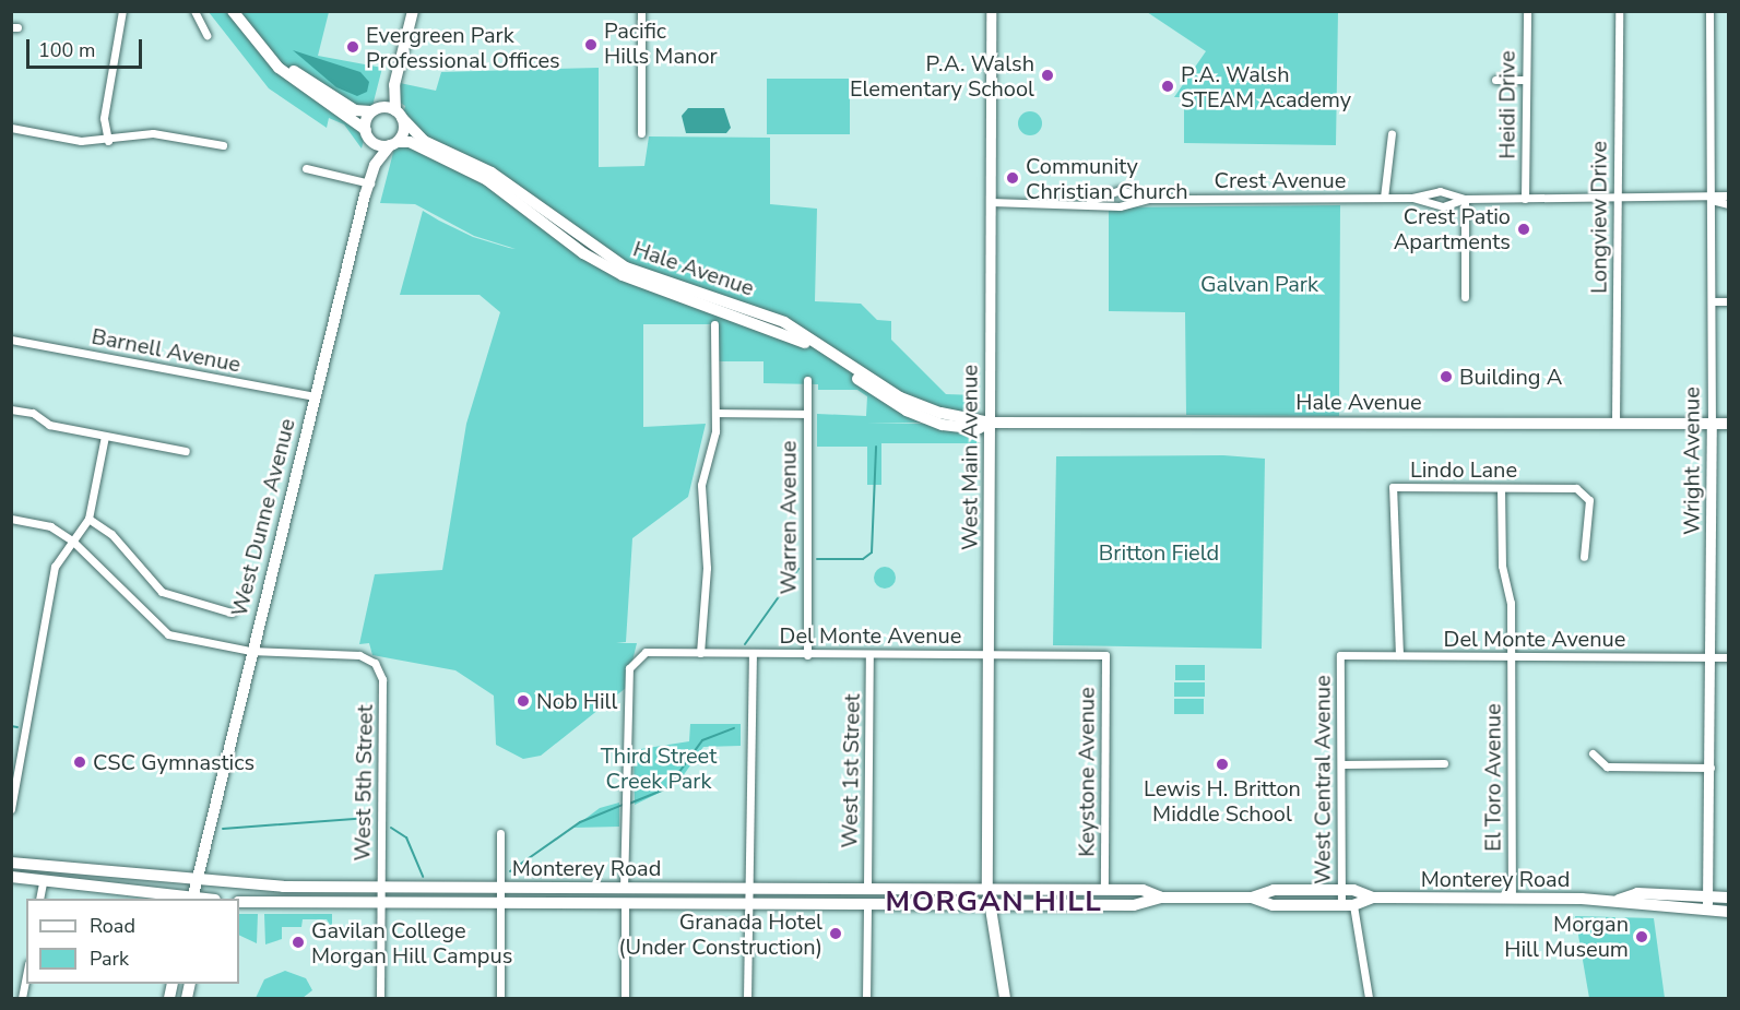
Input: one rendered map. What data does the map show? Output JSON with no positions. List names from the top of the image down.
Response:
{
  "streets": {
    "main road": [
      "Hale Avenue",
      "West Main Avenue",
      "West Dunne Avenue",
      "Monterey Road"
    ],
    "street": [
      "Heidi Drive",
      "Crest Avenue",
      "Longview Drive",
      "Barnell Avenue",
      "Wright Avenue",
      "Lindo Lane",
      "Warren Avenue",
      "Del Monte Avenue",
      "West 1st Street",
      "Keystone Avenue",
      "El Toro Avenue",
      "West Central Avenue",
      "West 5th Street"
    ]
  },
  "crossings": [
    ["Heidi Drive", "Crest Avenue"],
    ["Crest Avenue", "Longview Drive"],
    ["Crest Avenue", "West Main Avenue"],
    ["Crest Avenue", "Wright Avenue"],
    ["Longview Drive", "Hale Avenue"],
    ["Hale Avenue", "West Main Avenue"],
    ["Hale Avenue", "Wright Avenue"],
    ["Hale Avenue", "West Dunne Avenue"],
    ["Barnell Avenue", "West Dunne Avenue"],
    ["West Main Avenue", "Del Monte Avenue"],
    ["West Main Avenue", "Monterey Road"],
    ["Wright Avenue", "Del Monte Avenue"],
    ["Wright Avenue", "Monterey Road"],
    ["Lindo Lane", "Del Monte Avenue"],
    ["Lindo Lane", "El Toro Avenue"],
    ["West Dunne Avenue", "West 5th Street"],
    ["West Dunne Avenue", "Monterey Road"],
    ["Warren Avenue", "Del Monte Avenue"],
    ["Del Monte Avenue", "West 1st Street"],
    ["Del Monte Avenue", "Keystone Avenue"],
    ["Del Monte Avenue", "El Toro Avenue"],
    ["Del Monte Avenue", "West Central Avenue"],
    ["Del Monte Avenue", "Monterey Road"],
    ["West 1st Street", "Monterey Road"],
    ["Keystone Avenue", "Monterey Road"],
    ["El Toro Avenue", "Monterey Road"],
    ["West Central Avenue", "Monterey Road"],
    ["West 5th Street", "Monterey Road"]
  ],
  "districts": ["MORGAN HILL"],
  "parks": ["Galvan Park", "Britton Field", "Third Street Creek Park"],
  "places": [
    "Pacific Hills Manor",
    "Evergreen Park Professional Offices",
    "P.A. Walsh Elementary School",
    "P.A. Walsh STEAM Academy",
    "Community Christian Church",
    "Crest Patio Apartments",
    "Building A",
    "Nob Hill",
    "CSC Gymnastics",
    "Lewis H. Britton Middle School",
    "Granada Hotel (Under Construction)",
    "Morgan Hill Museum",
    "Gavilan College Morgan Hill Campus"
  ],
  "legend": ["Road", "Park"],
  "scale_bar": "100 m"
}
